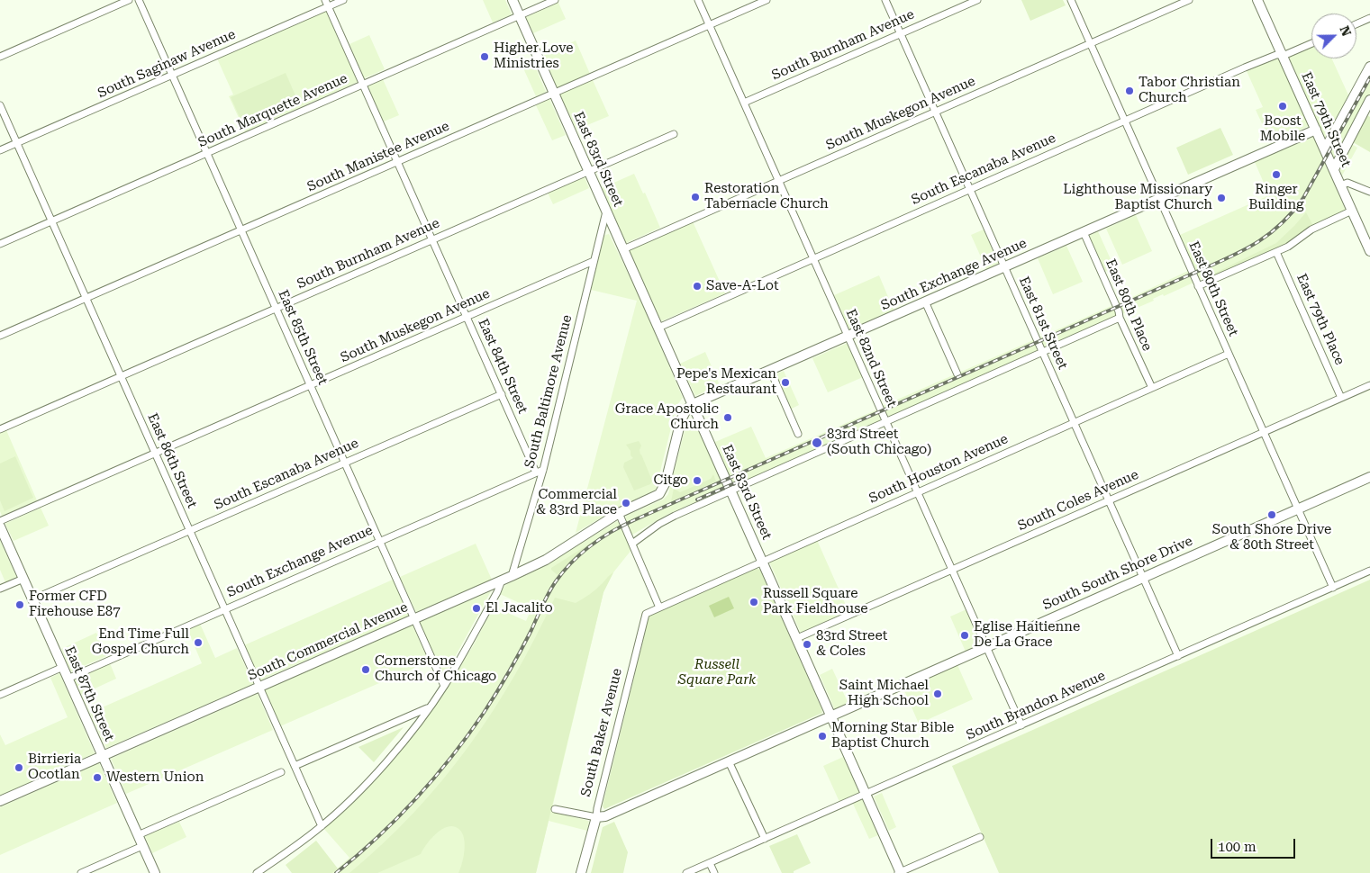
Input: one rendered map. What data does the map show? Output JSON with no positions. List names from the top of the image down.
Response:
{
  "streets": {
    "street": [
      "South Burnham Avenue",
      "South Saginaw Avenue",
      "South Marquette Avenue",
      "South Muskegon Avenue",
      "East 79th Street",
      "South Manistee Avenue",
      "East 83rd Street",
      "South Escanaba Avenue",
      "South Exchange Avenue",
      "East 80th Street",
      "East 80th Place",
      "East 79th Place",
      "East 81st Street",
      "East 85th Street",
      "East 82nd Street",
      "East 84th Street",
      "South Baltimore Avenue",
      "East 86th Street",
      "South Houston Avenue",
      "South Coles Avenue",
      "South South Shore Drive",
      "South Commercial Avenue",
      "East 87th Street",
      "South Brandon Avenue",
      "South Baker Avenue"
    ]
  },
  "crossings": [
    ["South Burnham Avenue", "East 83rd Street"],
    ["South Burnham Avenue", "East 81st Street"],
    ["South Burnham Avenue", "East 85th Street"],
    ["South Burnham Avenue", "East 82nd Street"],
    ["South Burnham Avenue", "East 84th Street"],
    ["South Burnham Avenue", "East 86th Street"],
    ["South Saginaw Avenue", "East 85th Street"],
    ["South Saginaw Avenue", "East 84th Street"],
    ["South Saginaw Avenue", "East 86th Street"],
    ["South Marquette Avenue", "East 83rd Street"],
    ["South Marquette Avenue", "East 85th Street"],
    ["South Marquette Avenue", "East 84th Street"],
    ["South Marquette Avenue", "East 86th Street"],
    ["South Muskegon Avenue", "East 83rd Street"],
    ["South Muskegon Avenue", "East 80th Street"],
    ["South Muskegon Avenue", "East 81st Street"],
    ["South Muskegon Avenue", "East 85th Street"],
    ["South Muskegon Avenue", "East 82nd Street"],
    ["South Muskegon Avenue", "East 84th Street"],
    ["South Muskegon Avenue", "South Baltimore Avenue"],
    ["South Muskegon Avenue", "East 86th Street"],
    ["East 79th Street", "South Escanaba Avenue"],
    ["East 79th Street", "South Exchange Avenue"],
    ["South Manistee Avenue", "East 83rd Street"],
    ["South Manistee Avenue", "East 85th Street"],
    ["South Manistee Avenue", "East 82nd Street"],
    ["South Manistee Avenue", "East 84th Street"],
    ["South Manistee Avenue", "East 86th Street"],
    ["East 83rd Street", "South Escanaba Avenue"],
    ["East 83rd Street", "South Exchange Avenue"],
    ["East 83rd Street", "South Baltimore Avenue"],
    ["East 83rd Street", "South Houston Avenue"],
    ["East 83rd Street", "South Coles Avenue"],
    ["East 83rd Street", "South South Shore Drive"],
    ["East 83rd Street", "South Commercial Avenue"],
    ["East 83rd Street", "South Brandon Avenue"],
    ["South Escanaba Avenue", "East 80th Street"],
    ["South Escanaba Avenue", "East 81st Street"],
    ["South Escanaba Avenue", "East 85th Street"],
    ["South Escanaba Avenue", "East 82nd Street"],
    ["South Escanaba Avenue", "East 84th Street"],
    ["South Escanaba Avenue", "East 86th Street"],
    ["South Escanaba Avenue", "East 87th Street"],
    ["South Exchange Avenue", "East 80th Street"],
    ["South Exchange Avenue", "East 80th Place"],
    ["South Exchange Avenue", "East 81st Street"],
    ["South Exchange Avenue", "East 85th Street"],
    ["South Exchange Avenue", "East 82nd Street"],
    ["South Exchange Avenue", "East 84th Street"],
    ["South Exchange Avenue", "South Baltimore Avenue"],
    ["South Exchange Avenue", "East 86th Street"],
    ["South Exchange Avenue", "South Commercial Avenue"],
    ["South Exchange Avenue", "East 87th Street"],
    ["East 80th Street", "South Houston Avenue"],
    ["East 80th Street", "South Coles Avenue"],
    ["East 80th Street", "South South Shore Drive"],
    ["East 80th Street", "South Brandon Avenue"],
    ["East 80th Place", "South Houston Avenue"],
    ["East 79th Place", "South Coles Avenue"],
    ["East 81st Street", "South Houston Avenue"],
    ["East 81st Street", "South Coles Avenue"],
    ["East 81st Street", "South South Shore Drive"],
    ["East 81st Street", "South Brandon Avenue"],
    ["East 85th Street", "South Commercial Avenue"],
    ["East 82nd Street", "South Houston Avenue"],
    ["East 82nd Street", "South Coles Avenue"],
    ["East 82nd Street", "South South Shore Drive"],
    ["East 82nd Street", "South Brandon Avenue"],
    ["East 84th Street", "South Baltimore Avenue"],
    ["South Baltimore Avenue", "South Commercial Avenue"],
    ["East 86th Street", "South Commercial Avenue"],
    ["South Houston Avenue", "South Baker Avenue"],
    ["South South Shore Drive", "South Baker Avenue"],
    ["South Commercial Avenue", "East 87th Street"]
  ],
  "parks": ["Russell Square Park"],
  "places": [
    "Higher Love Ministries",
    "Tabor Christian Church",
    "Boost Mobile",
    "Ringer Building",
    "Restoration Tabernacle Church",
    "Lighthouse Missionary Baptist Church",
    "Save-A-Lot",
    "Pepe's Mexican Restaurant",
    "Grace Apostolic Church",
    "83rd Street (South Chicago)",
    "Citgo",
    "Commercial & 83rd Place",
    "South Shore Drive & 80th Street",
    "Russell Square Park Fieldhouse",
    "Former CFD Firehouse E87",
    "El Jacalito",
    "Eglise Haitienne De La Grace",
    "End Time Full Gospel Church",
    "83rd Street & Coles",
    "Cornerstone Church of Chicago",
    "Saint Michael High School",
    "Morning Star Bible Baptist Church",
    "Birrieria Ocotlan",
    "Western Union"
  ],
  "scale_bar": "100 m",
  "north": "top right"
}
